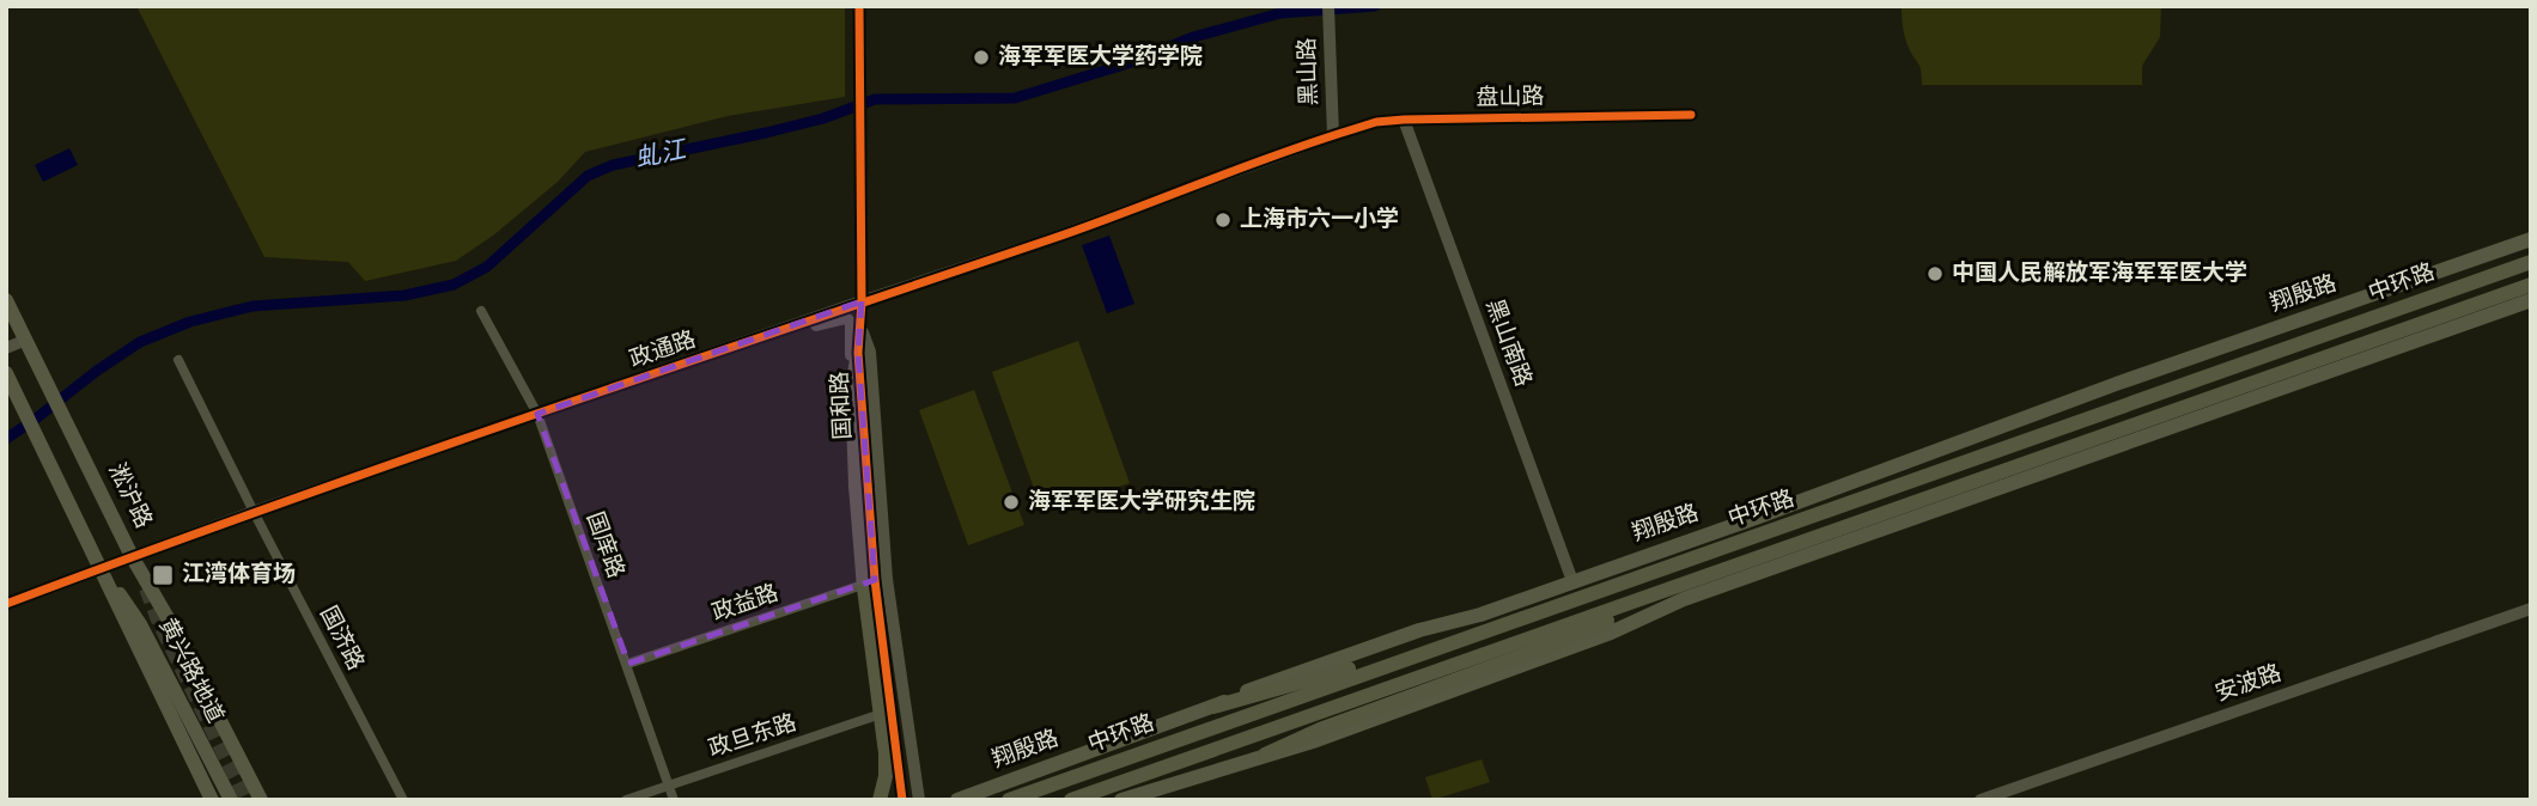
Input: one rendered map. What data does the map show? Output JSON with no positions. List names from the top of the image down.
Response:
{
  "streets": {
    "highway": ["中环路"],
    "main road": ["翔殷路", "淞沪路", "黄兴路地道"],
    "street": [
      "黑山路",
      "盘山路",
      "黑山南路",
      "政通路",
      "国和路",
      "国庠路",
      "政益路",
      "国济路",
      "安波路",
      "政旦东路"
    ]
  },
  "crossings": [
    ["黑山路", "盘山路"],
    ["黑山路", "政通路"],
    ["盘山路", "黑山南路"],
    ["盘山路", "政通路"],
    ["翔殷路", "黑山南路"],
    ["政通路", "国和路"],
    ["政通路", "淞沪路"],
    ["政通路", "国庠路"],
    ["政通路", "国济路"],
    ["政通路", "黄兴路地道"],
    ["国和路", "政益路"],
    ["国和路", "政旦东路"],
    ["国庠路", "政益路"],
    ["国庠路", "政旦东路"]
  ],
  "water": ["虬江"],
  "places": {
    "other": [
      "海军军医大学药学院",
      "上海市六一小学",
      "中国人民解放军海军军医大学",
      "海军军医大学研究生院"
    ],
    "transit": ["江湾体育场"]
  }
}
